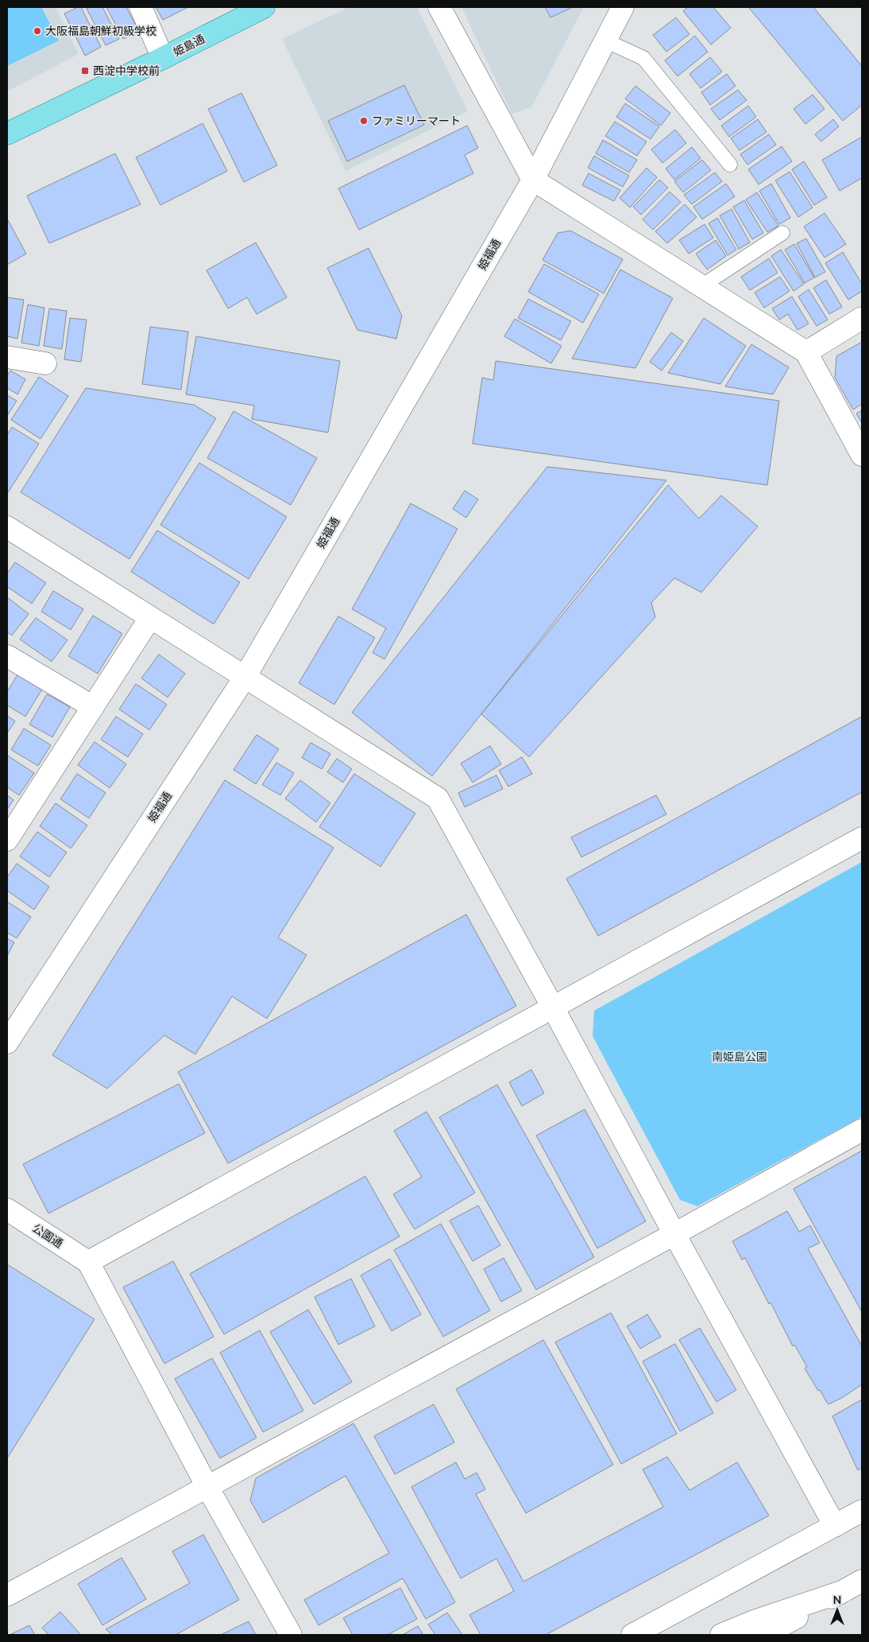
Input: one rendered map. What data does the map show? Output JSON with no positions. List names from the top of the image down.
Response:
{
  "streets": {
    "main road": ["姫島通"],
    "street": ["姫福通", "公園通"]
  },
  "parks": ["南姫島公園"],
  "places": {
    "other": ["大阪福島朝鮮初級学校", "ファミリーマート"],
    "transit": ["西淀中学校前"]
  },
  "north": "top"
}
